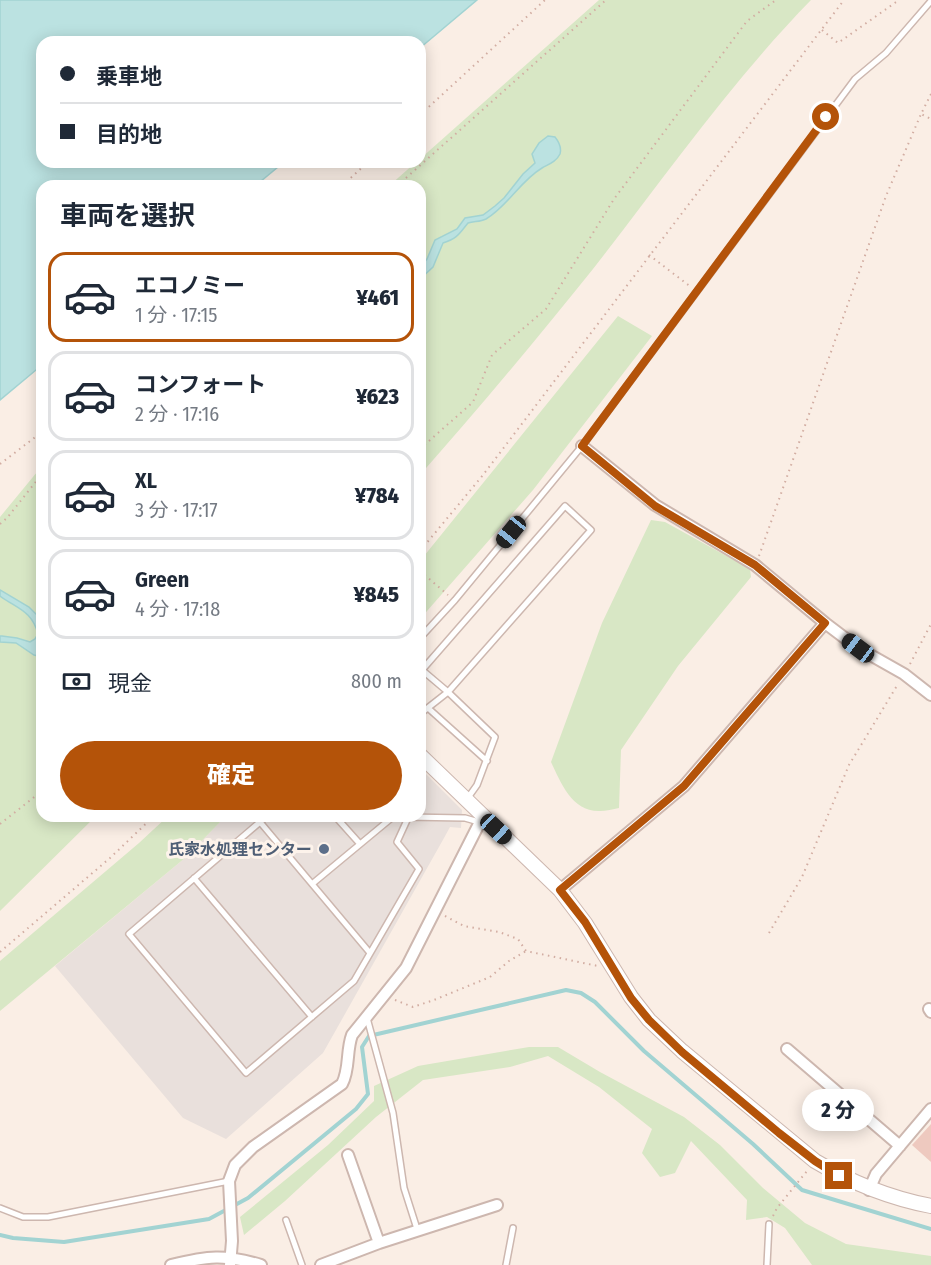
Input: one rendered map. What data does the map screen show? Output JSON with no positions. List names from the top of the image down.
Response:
{
  "places": ["氏家水処理センター"],
  "page": {
    "banner": ["乗車地", "目的地"],
    "heading": "車両を選択",
    "list": [
      {
        "name": "エコノミー",
        "note": "1 分 · 17:15",
        "value": "¥461"
      },
      {
        "name": "コンフォート",
        "note": "2 分 · 17:16",
        "value": "¥623"
      },
      {
        "name": "XL",
        "note": "3 分 · 17:17",
        "value": "¥784"
      },
      {
        "name": "Green",
        "note": "4 分 · 17:18",
        "value": "¥845"
      }
    ],
    "pay": ["現金", "800 m"],
    "buttons": "確定",
    "bubble": "2 分"
  }
}
